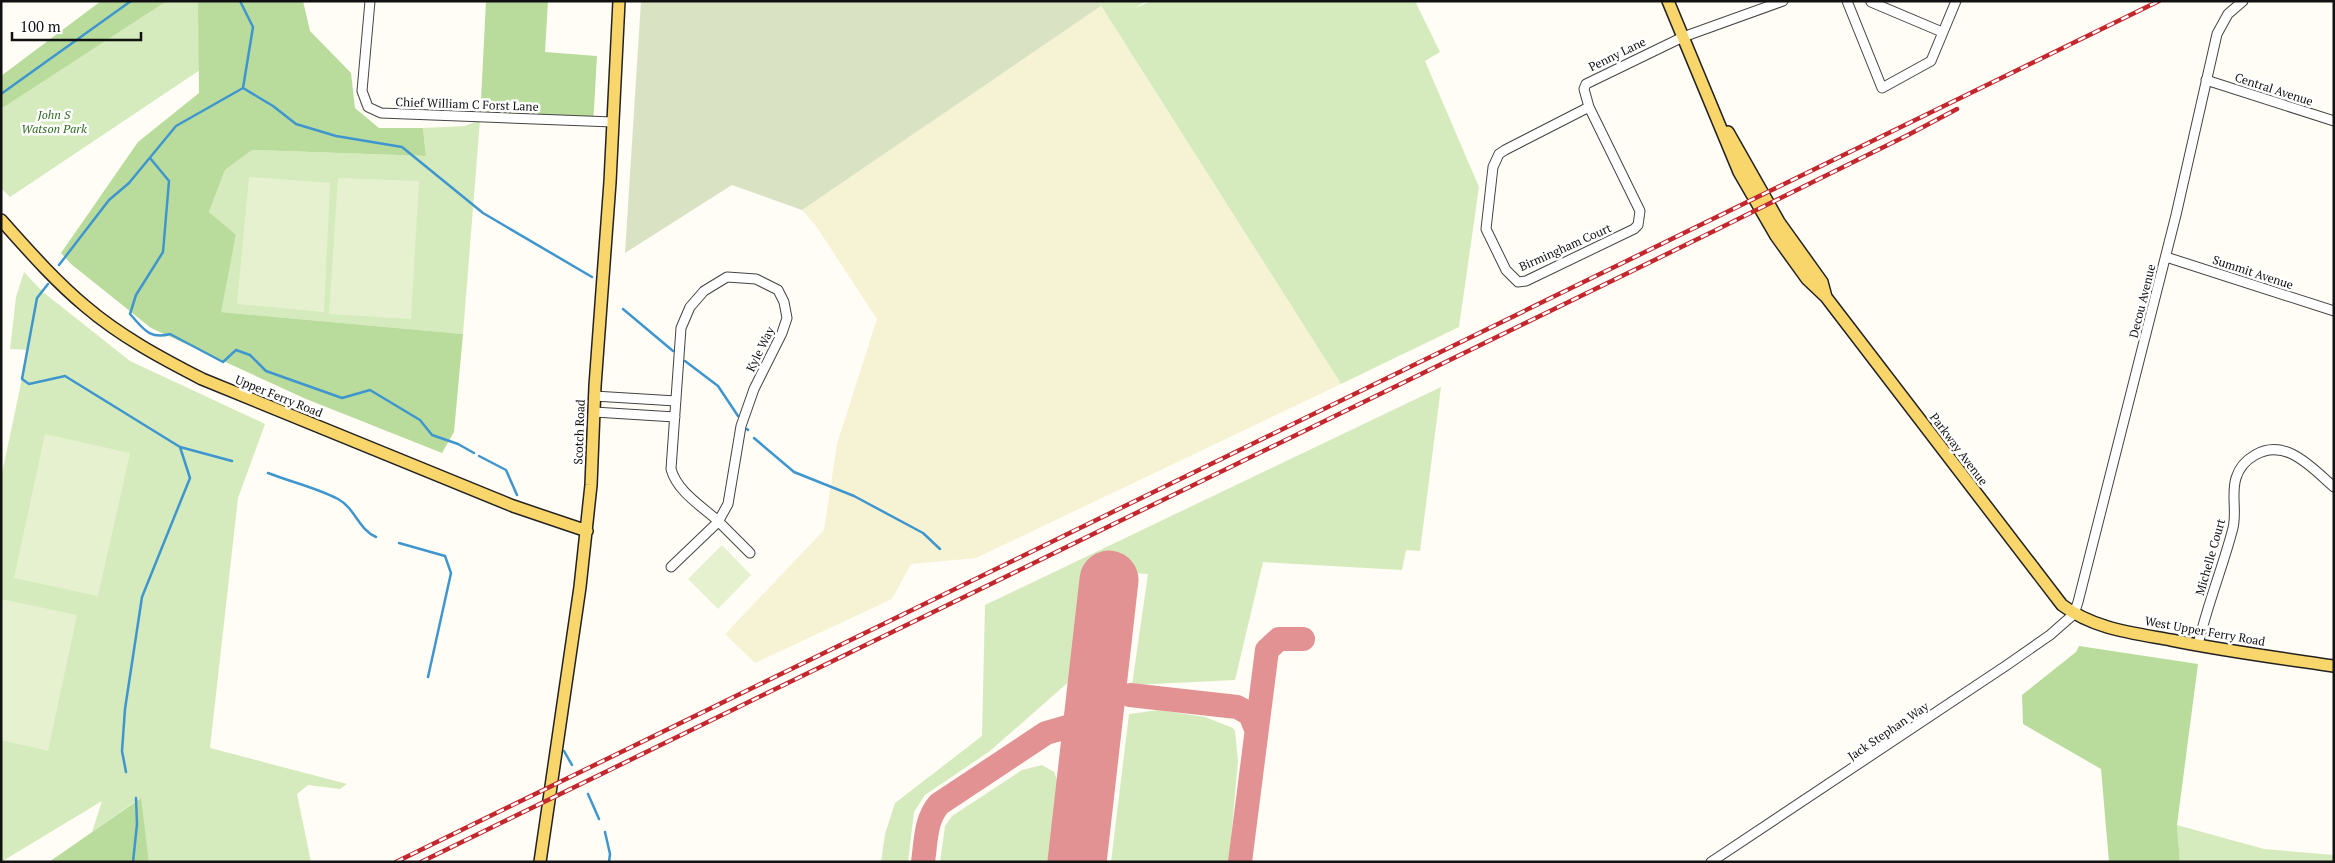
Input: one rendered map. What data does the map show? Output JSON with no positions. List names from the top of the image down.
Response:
{
  "streets": {
    "main road": [
      "Upper Ferry Road",
      "Scotch Road",
      "Parkway Avenue",
      "West Upper Ferry Road"
    ],
    "street": [
      "Penny Lane",
      "Central Avenue",
      "Chief William C Forst Lane",
      "Birmingham Court",
      "Summit Avenue",
      "Decou Avenue",
      "Kyle Way",
      "Michelle Court",
      "Jack Stephan Way"
    ]
  },
  "crossings": [
    ["Penny Lane", "Birmingham Court"],
    ["Penny Lane", "Parkway Avenue"],
    ["Central Avenue", "Decou Avenue"],
    ["Chief William C Forst Lane", "Scotch Road"],
    ["Summit Avenue", "Decou Avenue"],
    ["Decou Avenue", "Parkway Avenue"],
    ["Decou Avenue", "West Upper Ferry Road"],
    ["Decou Avenue", "Jack Stephan Way"],
    ["Upper Ferry Road", "Scotch Road"],
    ["Parkway Avenue", "West Upper Ferry Road"],
    ["Parkway Avenue", "Jack Stephan Way"],
    ["Michelle Court", "West Upper Ferry Road"],
    ["West Upper Ferry Road", "Jack Stephan Way"]
  ],
  "parks": ["John S Watson Park"],
  "scale_bar": "100 m"
}
